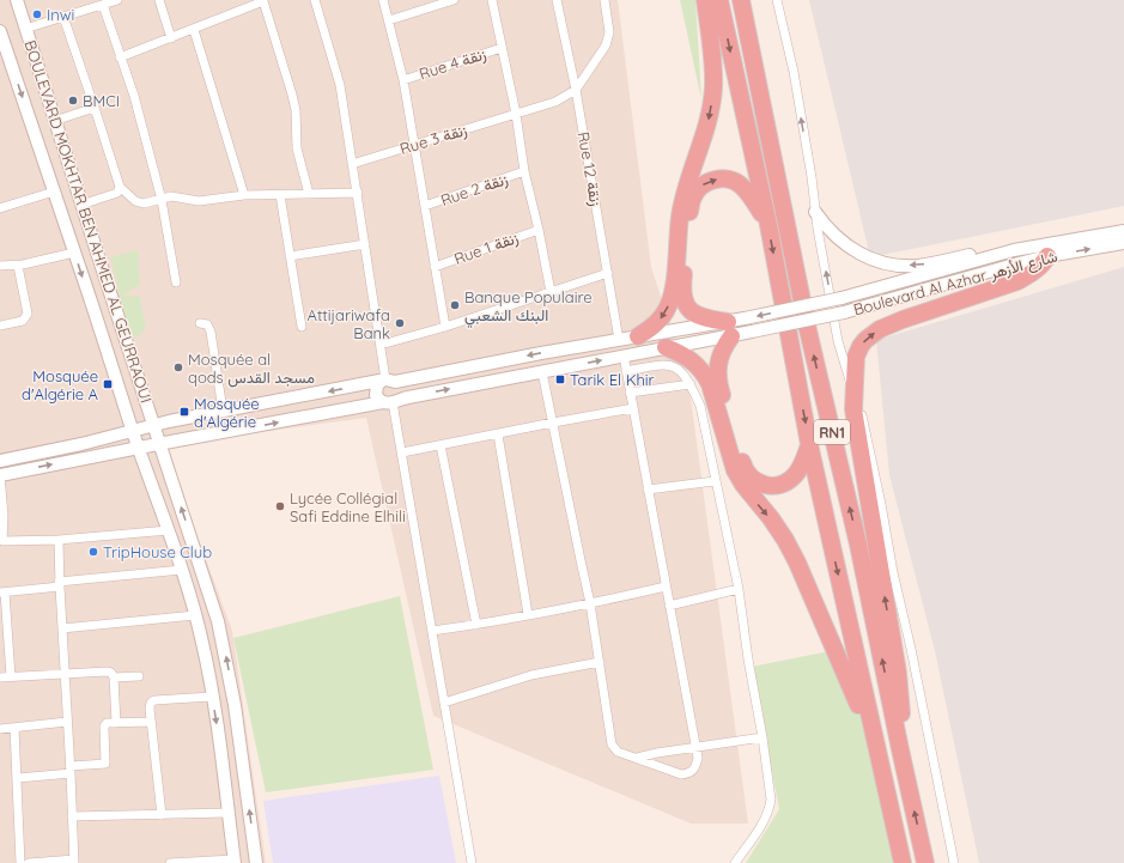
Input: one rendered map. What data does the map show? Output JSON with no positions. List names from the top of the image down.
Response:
{
  "streets": {
    "highway": ["RN1"],
    "main road": ["BOULEVARD MOKHTAR BEN AHMED AL GEURRAOUI", "Boulevard Al Azhar شارع الأزهر"],
    "street": [
      "Rue 4 زنقة",
      "Rue 3 زنقة",
      "Rue 12 زنقة",
      "Rue 2 زنقة",
      "Rue 1 زنقة"
    ]
  },
  "crossings": [
    ["Rue 3 زنقة", "Rue 12 زنقة"]
  ],
  "places": {
    "other": [
      "Inwi",
      "BMCI",
      "Banque Populaire البنك الشعبي",
      "Attijariwafa Bank",
      "Mosquée al qods مسجد القدس",
      "Lycée Collégial Safi Eddine Elhili",
      "TripHouse Club"
    ],
    "transit": ["Tarik El Khir", "Mosquée d'Algérie A", "Mosquée d'Algérie"]
  }
}
